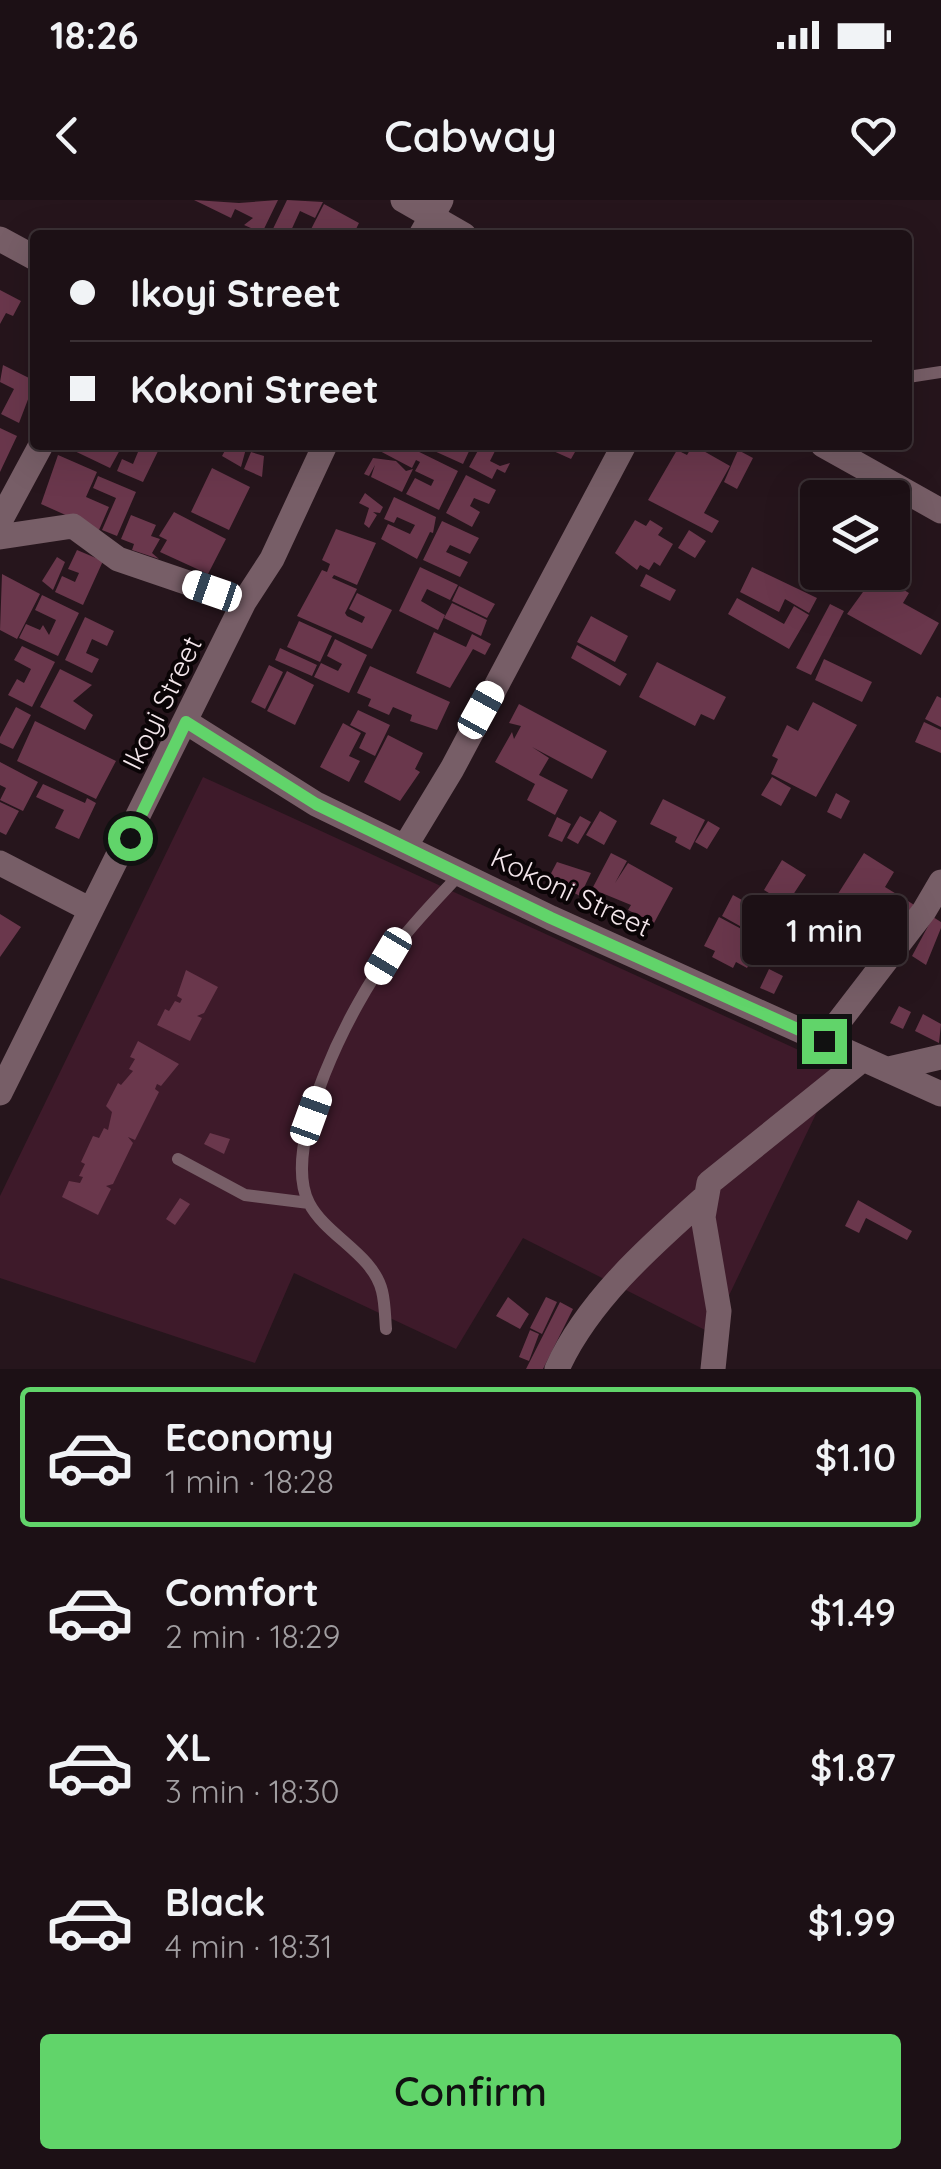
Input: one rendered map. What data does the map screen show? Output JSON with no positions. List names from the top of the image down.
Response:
{
  "streets": {
    "street": ["Ikoyi Street", "Kokoni Street"]
  },
  "crossings": [
    ["Ikoyi Street", "Kokoni Street"]
  ],
  "page": {
    "status": "18:26",
    "header": "Cabway",
    "banner": ["Ikoyi Street", "Kokoni Street"],
    "bubble": "1 min",
    "list": [
      {
        "name": "Economy",
        "note": "1 min · 18:28",
        "value": "$1.10"
      },
      {
        "name": "Comfort",
        "note": "2 min · 18:29",
        "value": "$1.49"
      },
      {
        "name": "XL",
        "note": "3 min · 18:30",
        "value": "$1.87"
      },
      {
        "name": "Black",
        "note": "4 min · 18:31",
        "value": "$1.99"
      }
    ],
    "buttons": "Confirm"
  }
}
